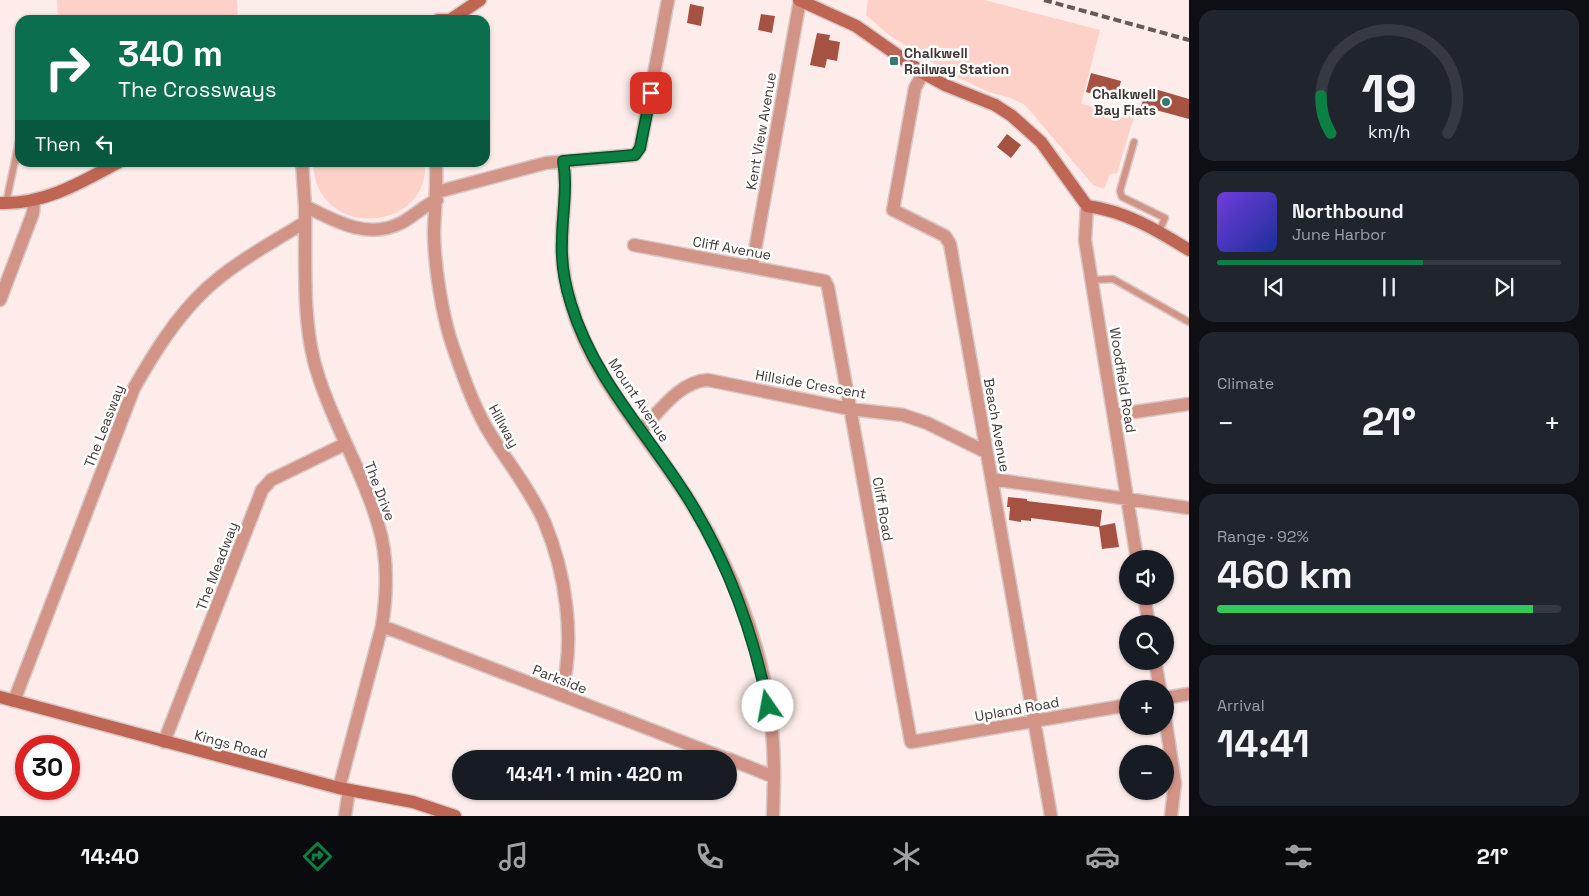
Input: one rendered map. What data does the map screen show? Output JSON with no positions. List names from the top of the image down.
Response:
{
  "streets": {
    "street": [
      "Kent View Avenue",
      "Cliff Avenue",
      "Woodfield Road",
      "Hillside Crescent",
      "Mount Avenue",
      "Beach Avenue",
      "The Leasway",
      "Hillway",
      "The Drive",
      "Cliff Road",
      "The Meadway",
      "Parkside",
      "Upland Road",
      "Kings Road"
    ]
  },
  "crossings": [
    ["Kent View Avenue", "Cliff Avenue"],
    ["Cliff Avenue", "Cliff Road"],
    ["Hillside Crescent", "Mount Avenue"],
    ["Hillside Crescent", "Beach Avenue"],
    ["Hillside Crescent", "Cliff Road"],
    ["Mount Avenue", "Parkside"],
    ["Beach Avenue", "Upland Road"],
    ["The Leasway", "The Drive"],
    ["The Leasway", "Kings Road"],
    ["Hillway", "Parkside"],
    ["The Drive", "The Meadway"],
    ["The Drive", "Parkside"],
    ["The Drive", "Kings Road"],
    ["Cliff Road", "Upland Road"],
    ["The Meadway", "Kings Road"]
  ],
  "places": {
    "transit": ["Chalkwell Railway Station"],
    "other": ["Chalkwell Bay Flats"]
  },
  "page": {
    "turn": ["340 m", "The Crossways"],
    "then": "Then",
    "song": ["Northbound", "June Harbor"],
    "tile": [
      "Climate",
      ["Range · 92%", "460 km"],
      ["Arrival", "14:41"]
    ],
    "heat": ["−", "21°", "+"],
    "map_buttons": ["+", "−"],
    "limit": "30",
    "trip": "14:41 · 1 min · 420 m",
    "tabs": ["14:40", "21°"],
    "gauge": ["19", "km/h"]
  }
}
